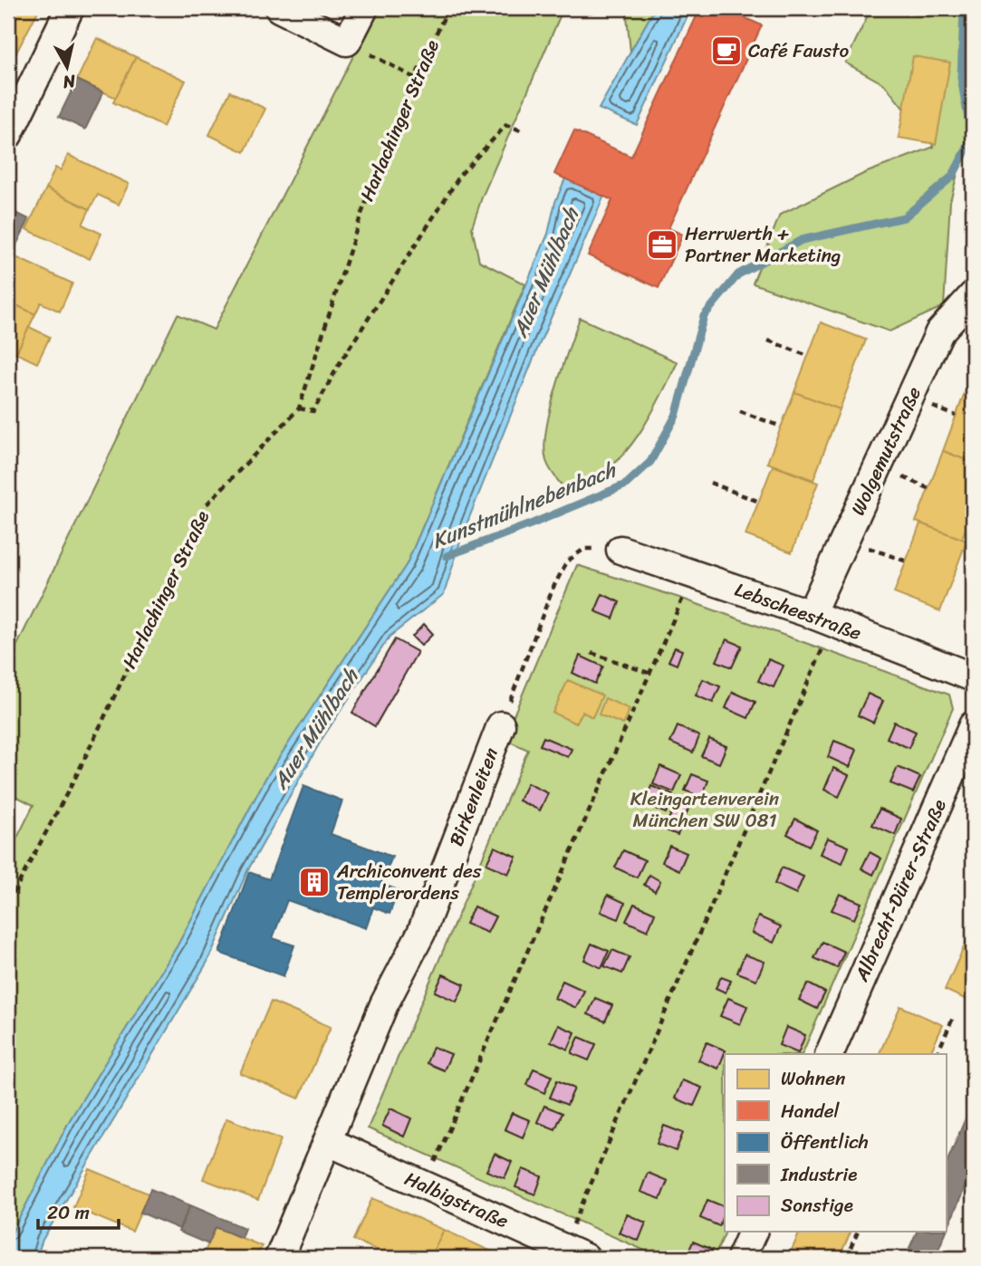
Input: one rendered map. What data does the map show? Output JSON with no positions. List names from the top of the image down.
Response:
{
  "streets": {
    "street": [
      "Wolgemutstraße",
      "Lebscheestraße",
      "Birkenleiten",
      "Albrecht-Dürer-Straße",
      "Halbigstraße"
    ],
    "path": ["Harlachinger Straße"]
  },
  "crossings": [
    ["Wolgemutstraße", "Lebscheestraße"],
    ["Lebscheestraße", "Birkenleiten"],
    ["Birkenleiten", "Halbigstraße"]
  ],
  "water": ["Auer Mühlbach", "Kunstmühlnebenbach"],
  "parks": ["Kleingartenverein München SW 081"],
  "places": {
    "cafe": ["Café Fausto"],
    "office": ["Herrwerth + Partner Marketing"],
    "building": ["Archiconvent des Templerordens"]
  },
  "legend": [
    "Wohnen",
    "Handel",
    "Öffentlich",
    "Industrie",
    "Sonstige"
  ],
  "scale_bar": "20 m",
  "north": "bottom"
}
